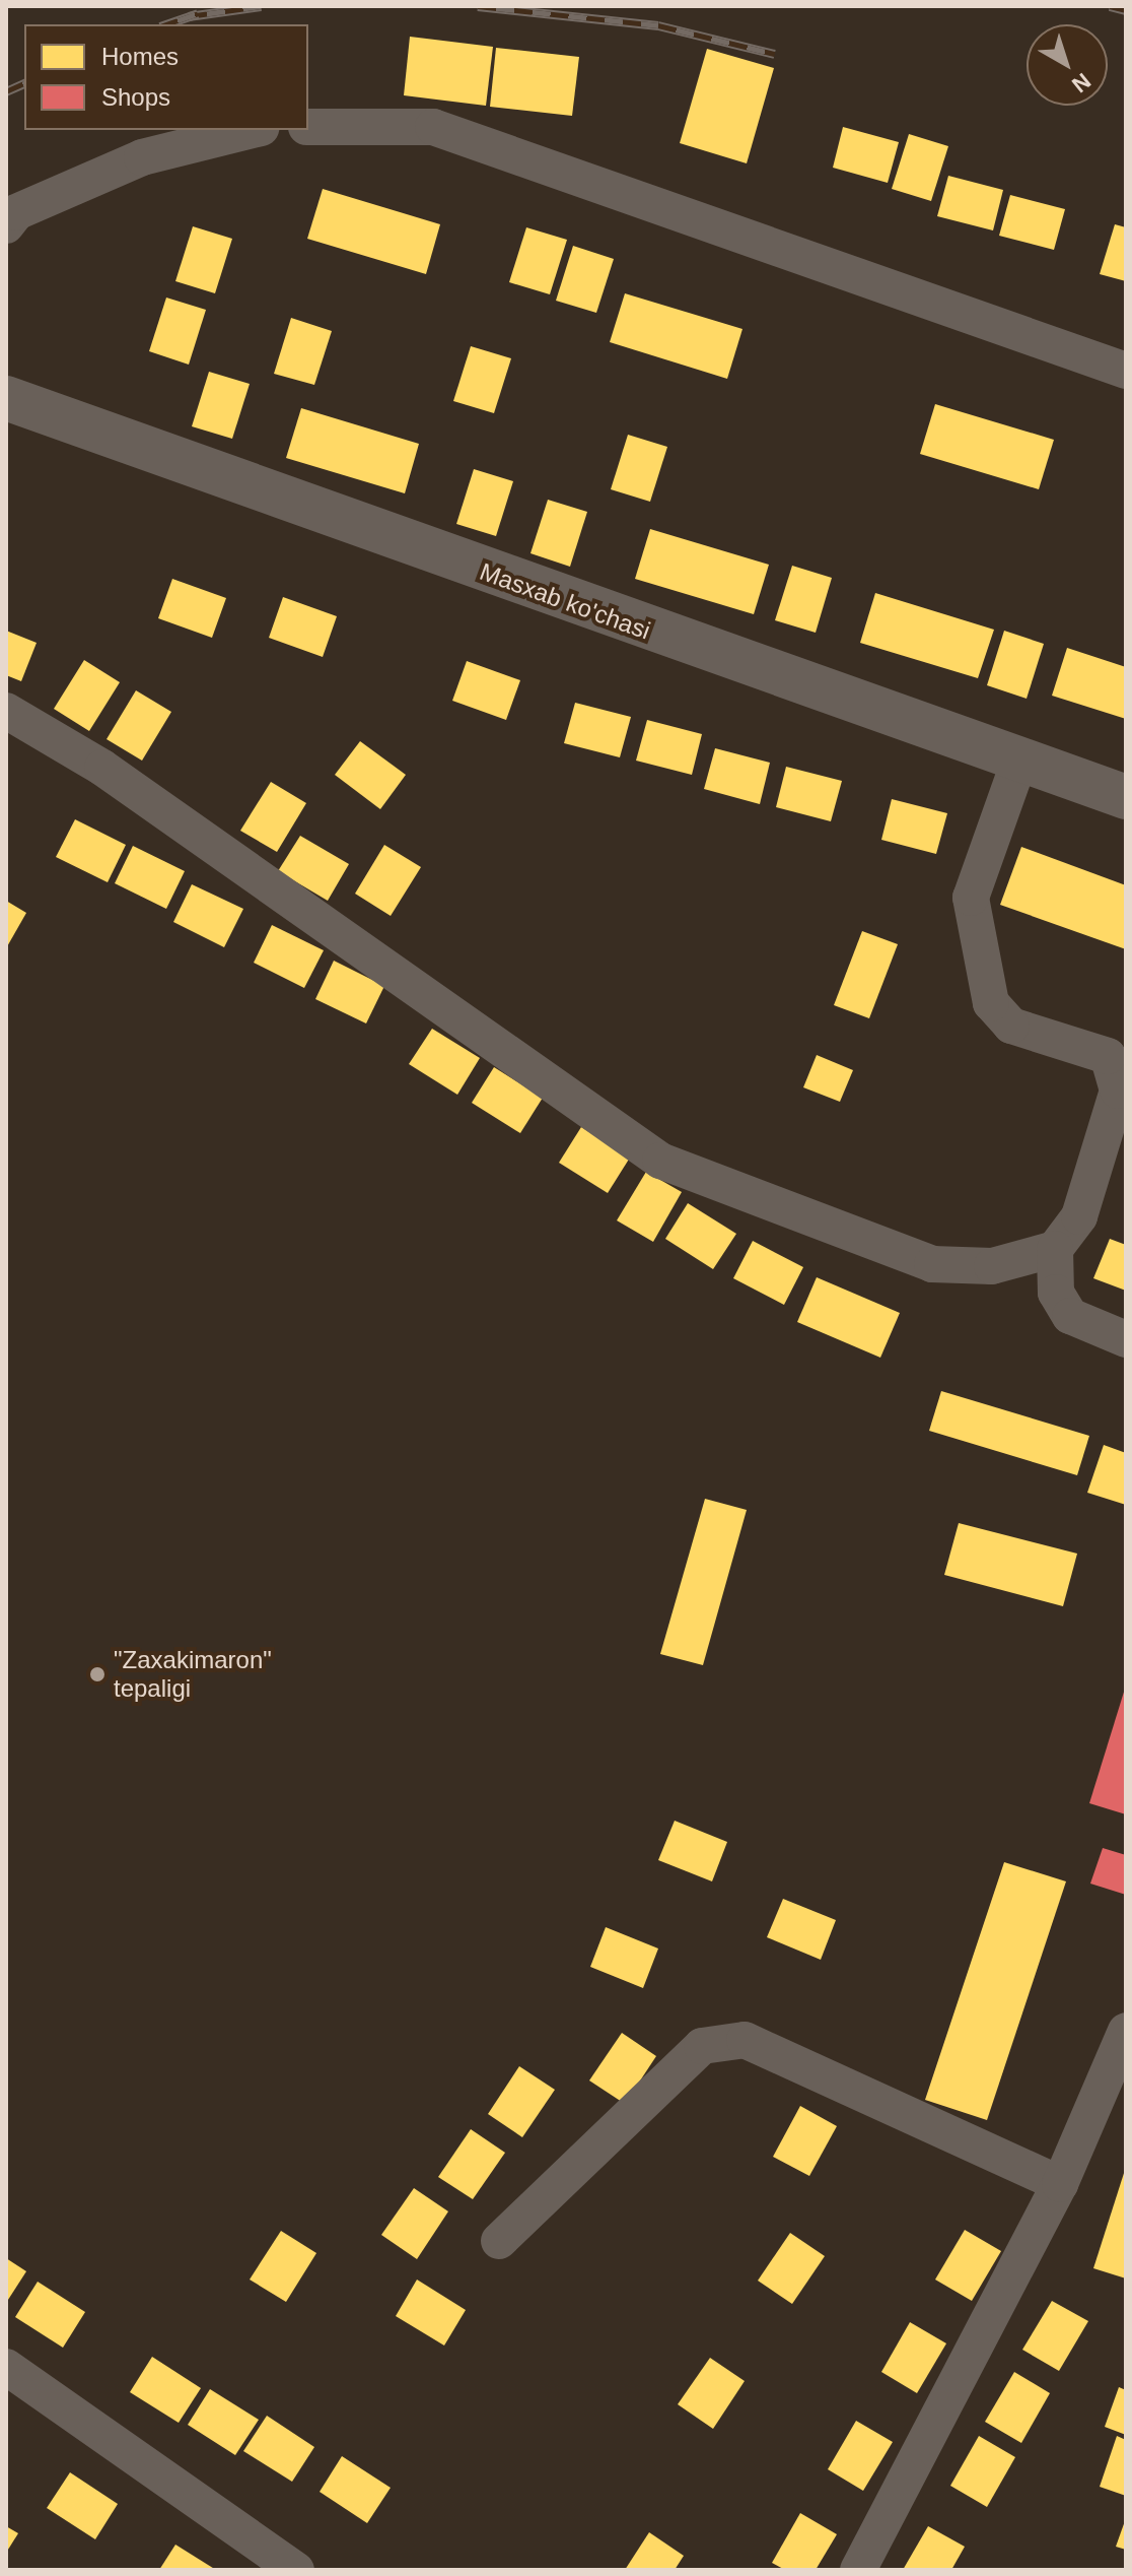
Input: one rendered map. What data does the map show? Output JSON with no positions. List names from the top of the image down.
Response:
{
  "streets": {
    "main road": ["Masxab ko'chasi"]
  },
  "places": ["\"Zaxakimaron\" tepaligi"],
  "legend": ["Homes", "Shops"],
  "north": "bottom right"
}
